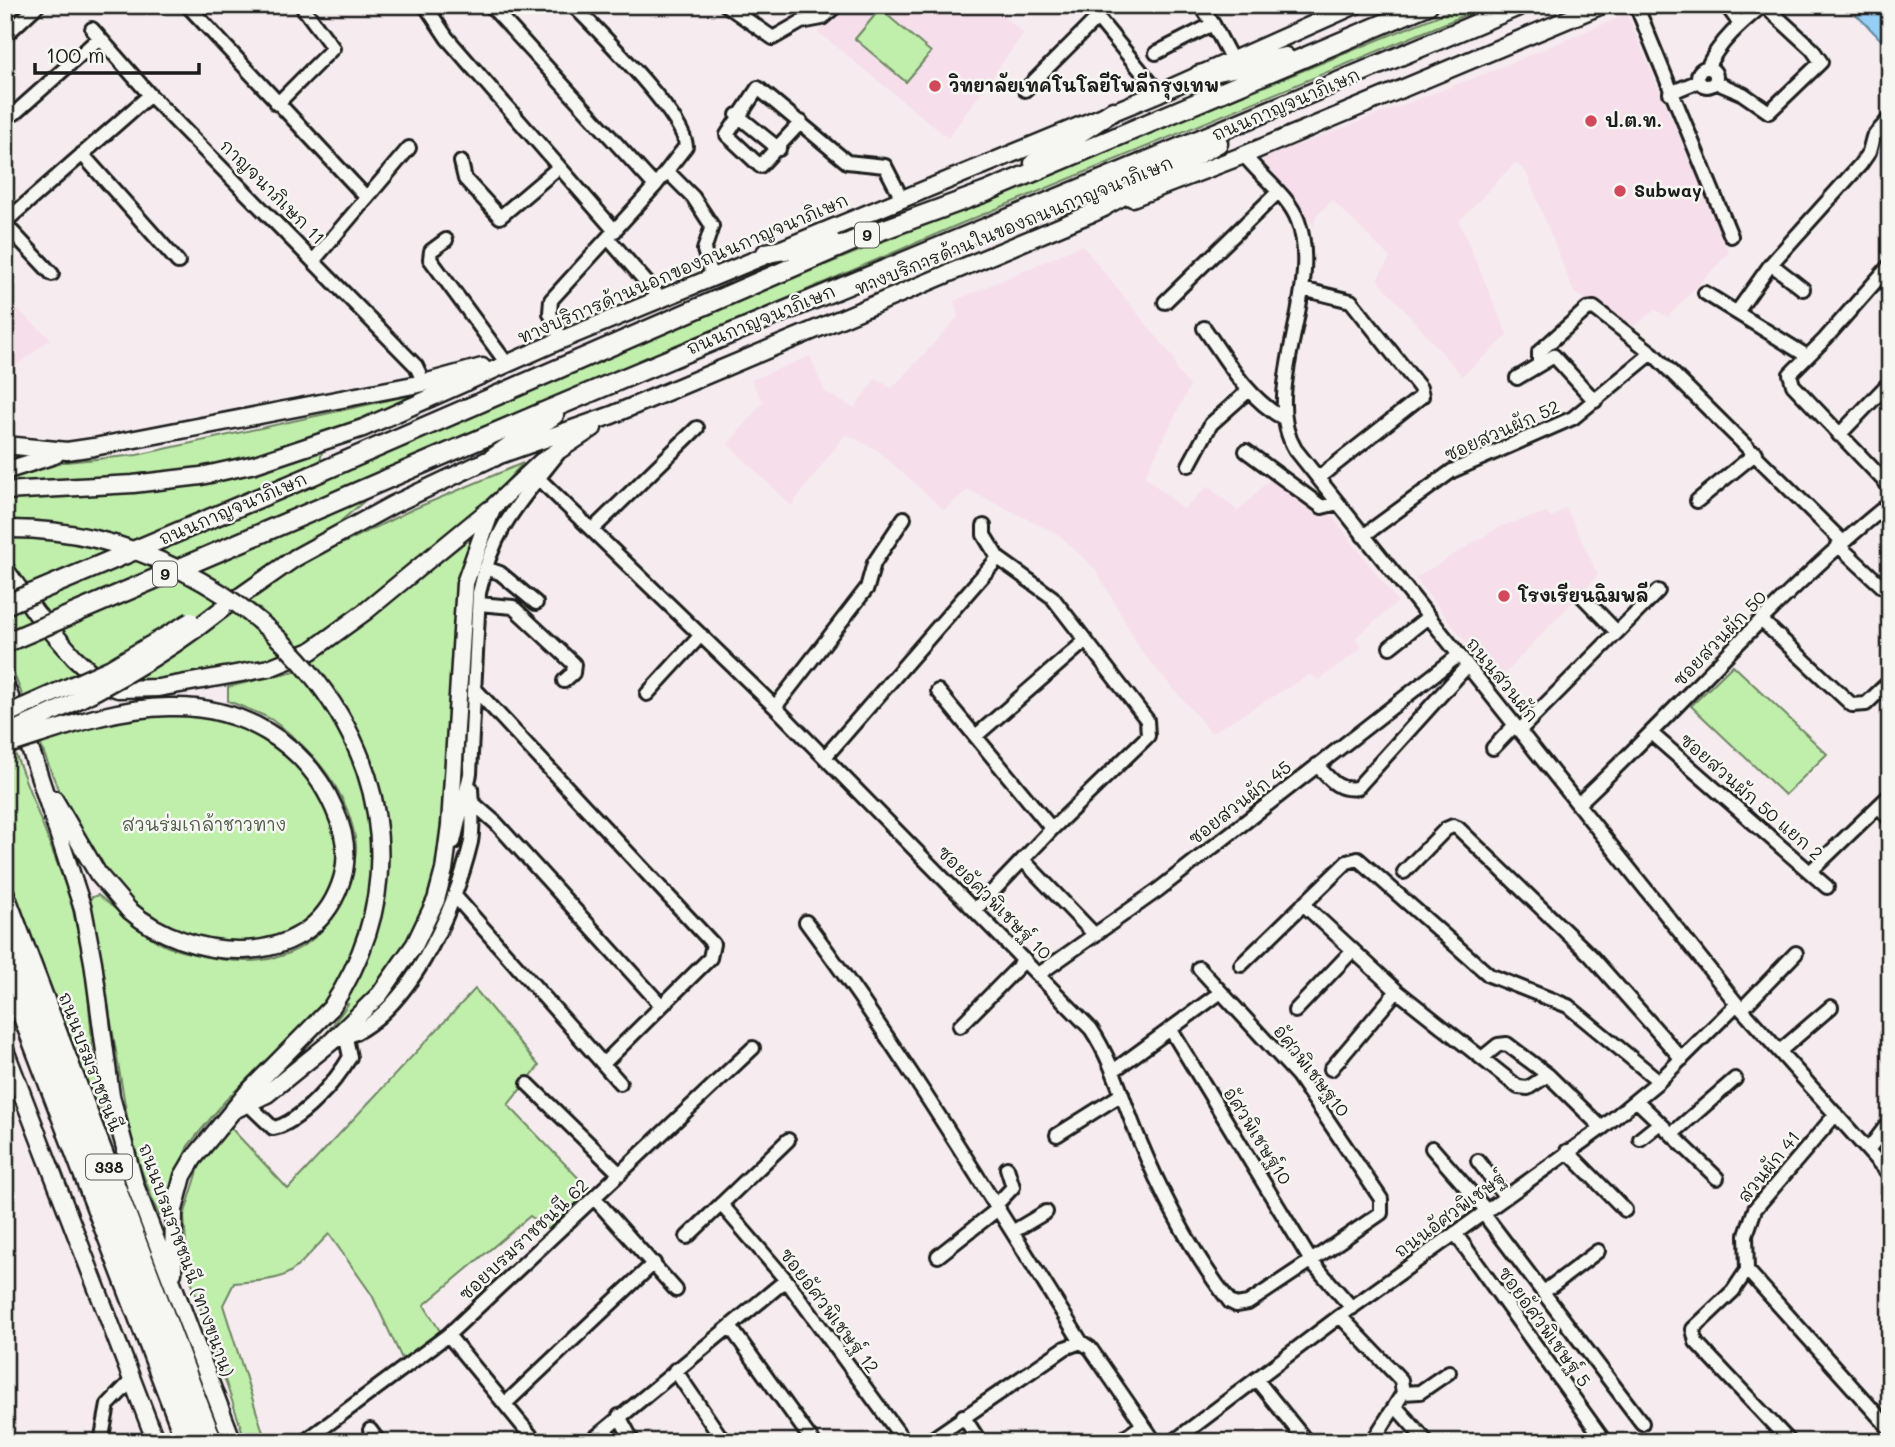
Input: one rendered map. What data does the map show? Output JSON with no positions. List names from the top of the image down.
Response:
{
  "streets": {
    "highway": ["ถนนกาญจนาภิเษก", "9"],
    "main road": [
      "ทางบริการด้านในของถนนกาญจนาภิเษก",
      "ทางบริการด้านนอกของถนนกาญจนาภิเษก",
      "ถนนบรมราชชนนี",
      "338",
      "ถนนบรมราชชนนี (ทางขนาน)"
    ],
    "street": [
      "กาญจนาภิเษก 11",
      "ซอยสวนผัก 52",
      "ซอยสวนผัก 50",
      "ถนนสวนผัก",
      "ซอยสวนผัก 50 แยก 2",
      "ซอยสวนผัก 45",
      "ซอยอัศวพิเชษฐ์ 10",
      "อัศวพิเชษฐ10",
      "อัศวพิเชษฐ์10",
      "สวนผัก 41",
      "ถนนอัศวพิเชษฐ์",
      "ซอยบรมราชชนนี 62",
      "ซอยอัศวพิเชษฐ์ 12",
      "ซอยอัศวพิเชษฐ์ 5"
    ]
  },
  "crossings": [
    ["ซอยสวนผัก 52", "ถนนสวนผัก"],
    ["ซอยสวนผัก 50", "ถนนสวนผัก"],
    ["ซอยสวนผัก 50", "ซอยสวนผัก 50 แยก 2"],
    ["ถนนสวนผัก", "ซอยสวนผัก 45"],
    ["ถนนสวนผัก", "สวนผัก 41"],
    ["ถนนสวนผัก", "ถนนอัศวพิเชษฐ์"],
    ["ซอยสวนผัก 45", "ซอยอัศวพิเชษฐ์ 10"],
    ["ซอยอัศวพิเชษฐ์ 10", "อัศวพิเชษฐ10"],
    ["ซอยอัศวพิเชษฐ์ 10", "อัศวพิเชษฐ์10"],
    ["อัศวพิเชษฐ10", "อัศวพิเชษฐ์10"],
    ["ถนนอัศวพิเชษฐ์", "ซอยอัศวพิเชษฐ์ 5"]
  ],
  "parks": ["สวนร่มเกล้าชาวทาง"],
  "places": [
    "วิทยาลัยเทคโนโลยีโพลีกรุงเทพ",
    "ป.ต.ท.",
    "Subway",
    "โรงเรียนฉิมพลี"
  ],
  "scale_bar": "100 m"
}
